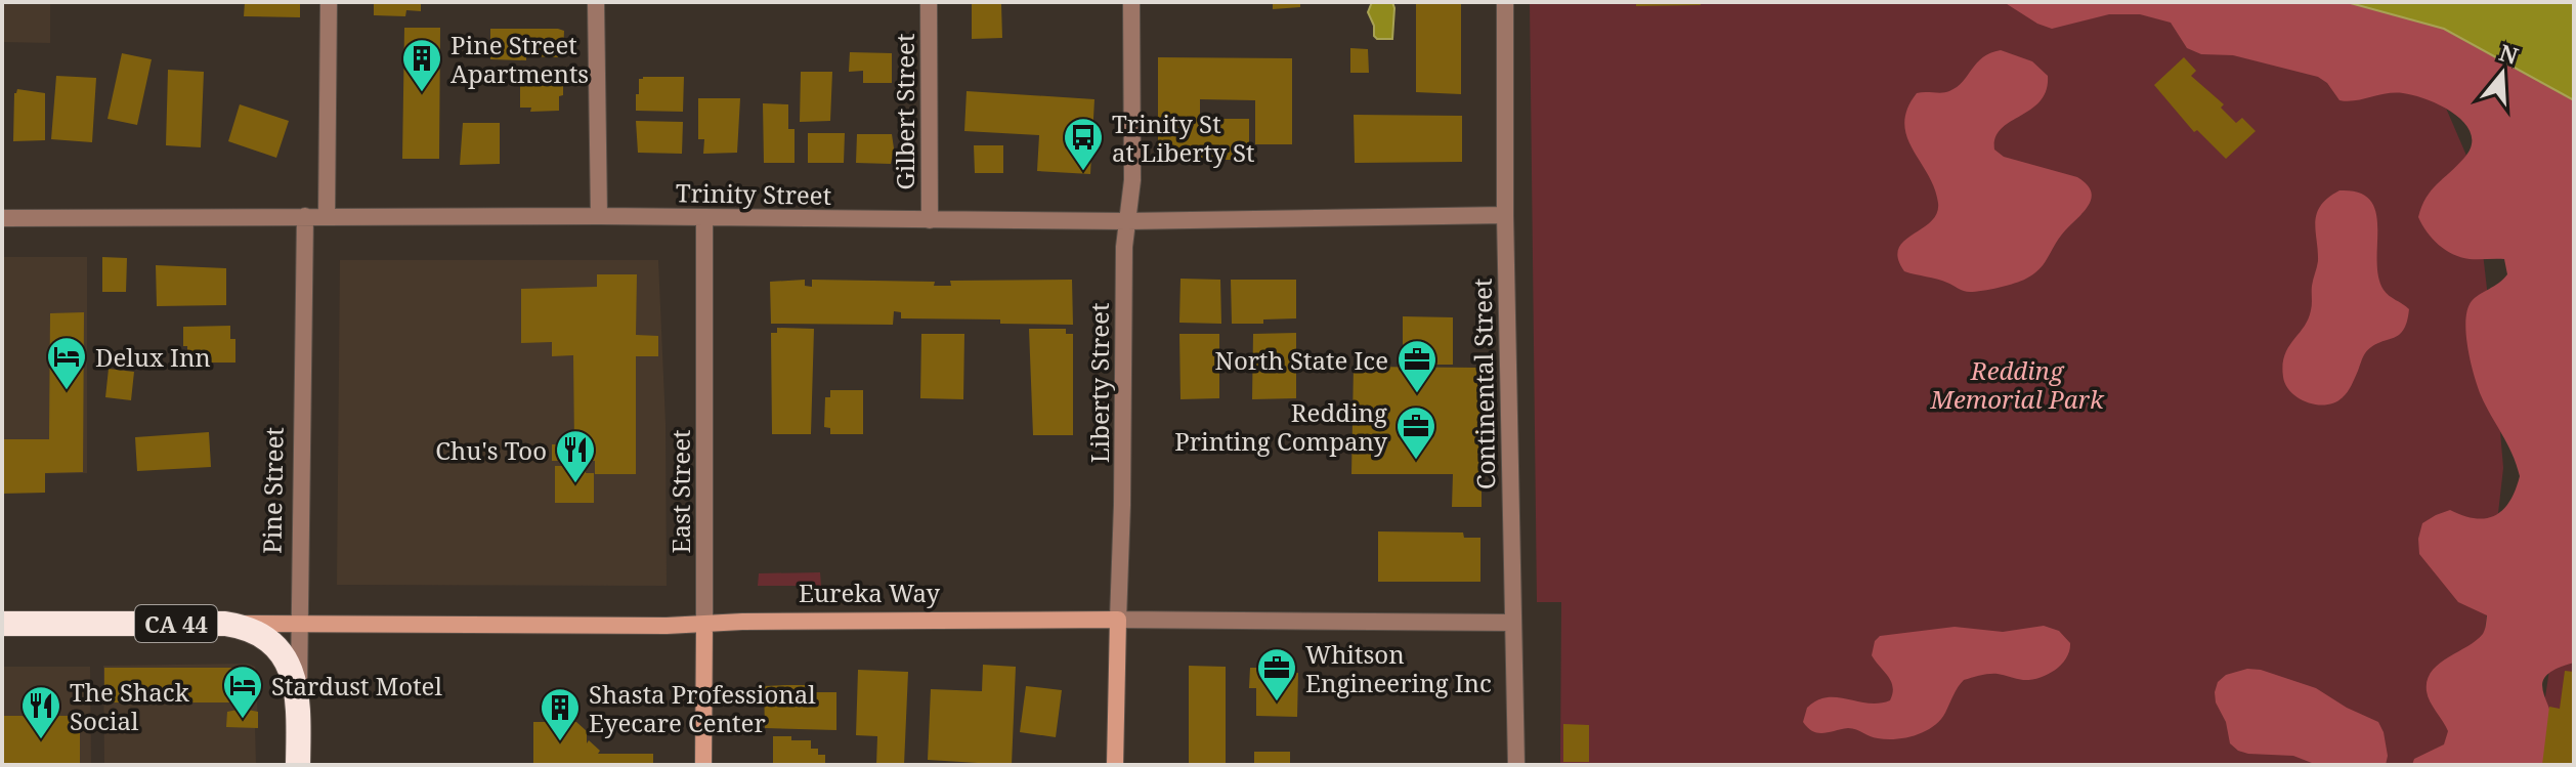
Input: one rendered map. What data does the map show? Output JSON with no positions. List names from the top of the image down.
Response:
{
  "streets": {
    "highway": ["Pine Street", "Eureka Way", "CA 44"],
    "street": [
      "Gilbert Street",
      "Trinity Street",
      "Liberty Street",
      "Continental Street",
      "East Street"
    ]
  },
  "crossings": [
    ["Gilbert Street", "Trinity Street"],
    ["Trinity Street", "Liberty Street"],
    ["Trinity Street", "Continental Street"],
    ["Trinity Street", "Pine Street"],
    ["Trinity Street", "East Street"],
    ["Liberty Street", "Eureka Way"],
    ["Continental Street", "Eureka Way"],
    ["Pine Street", "Eureka Way"],
    ["East Street", "Eureka Way"]
  ],
  "parks": ["Redding Memorial Park"],
  "places": {
    "building": ["Pine Street Apartments", "Shasta Professional Eyecare Center"],
    "bus stop": ["Trinity St at Liberty St"],
    "hotel": ["Delux Inn", "Stardust Motel"],
    "office": ["North State Ice", "Redding Printing Company", "Whitson Engineering Inc"],
    "restaurant": ["Chu's Too", "The Shack Social"]
  },
  "north": "top"
}
